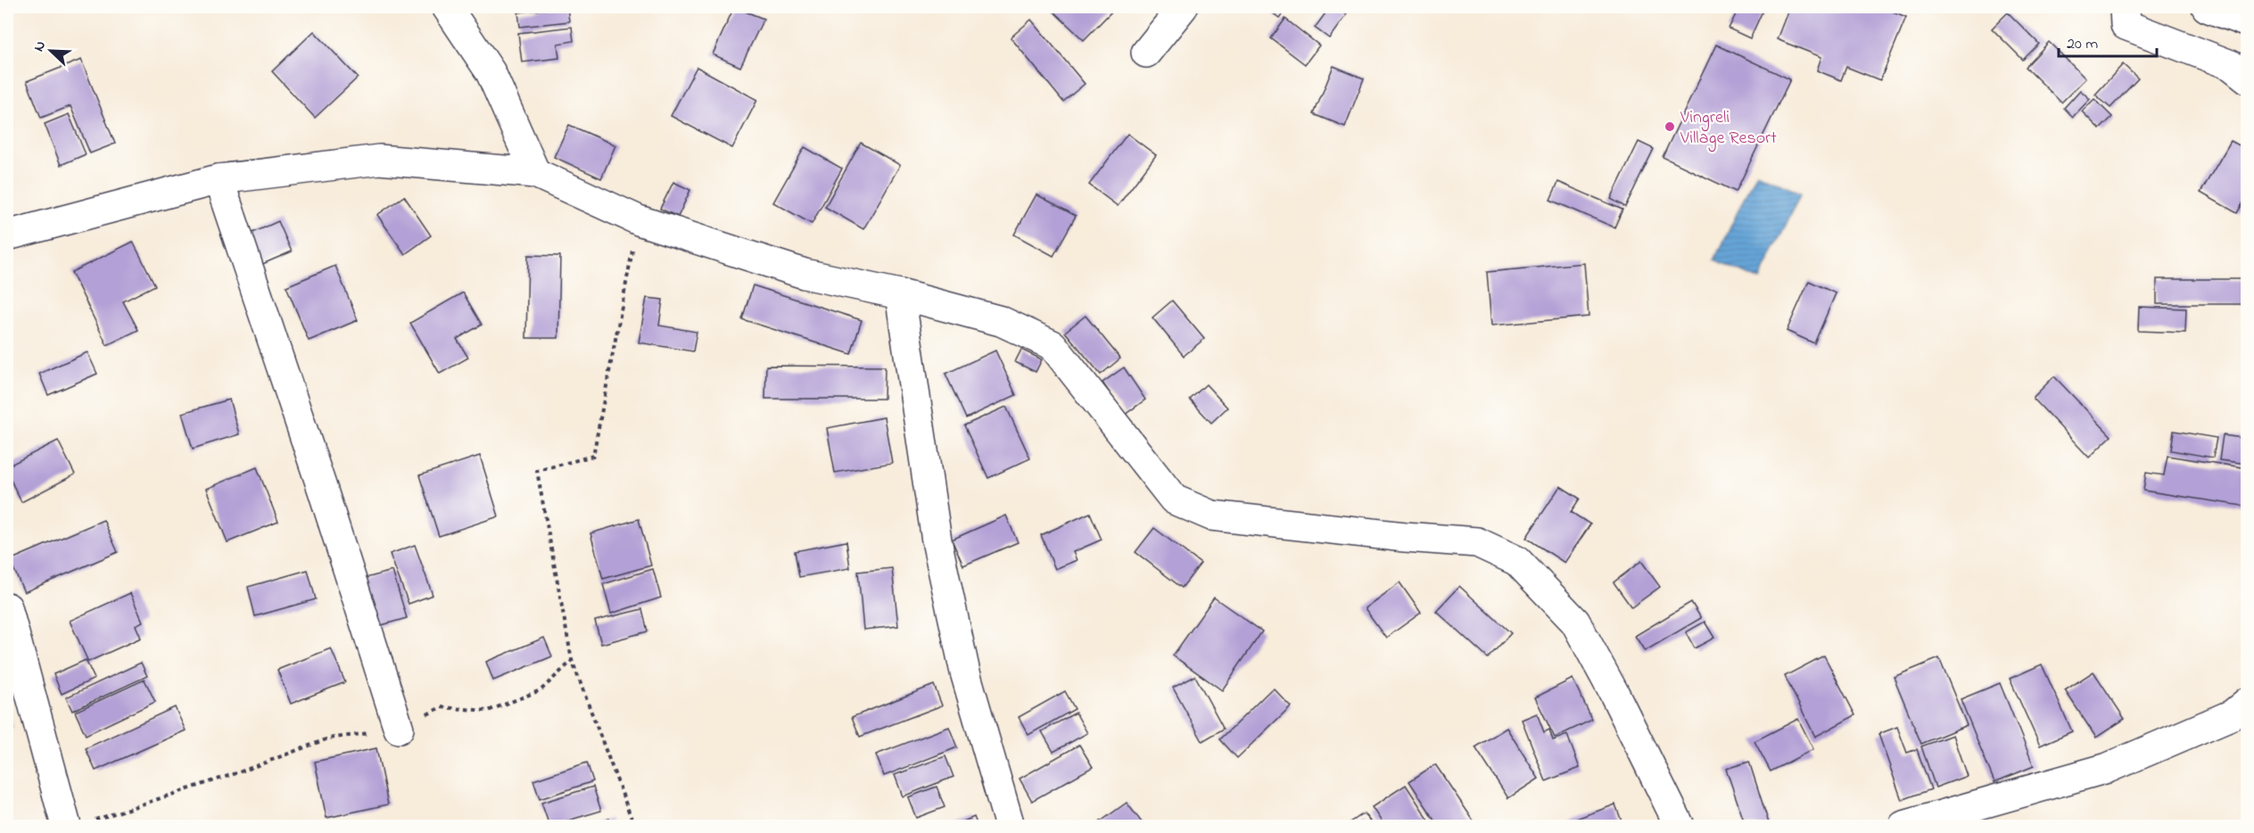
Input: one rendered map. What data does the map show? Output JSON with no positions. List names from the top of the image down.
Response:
{
  "places": ["Vingreli Village Resort"],
  "scale_bar": "20 m",
  "north": "top left"
}
